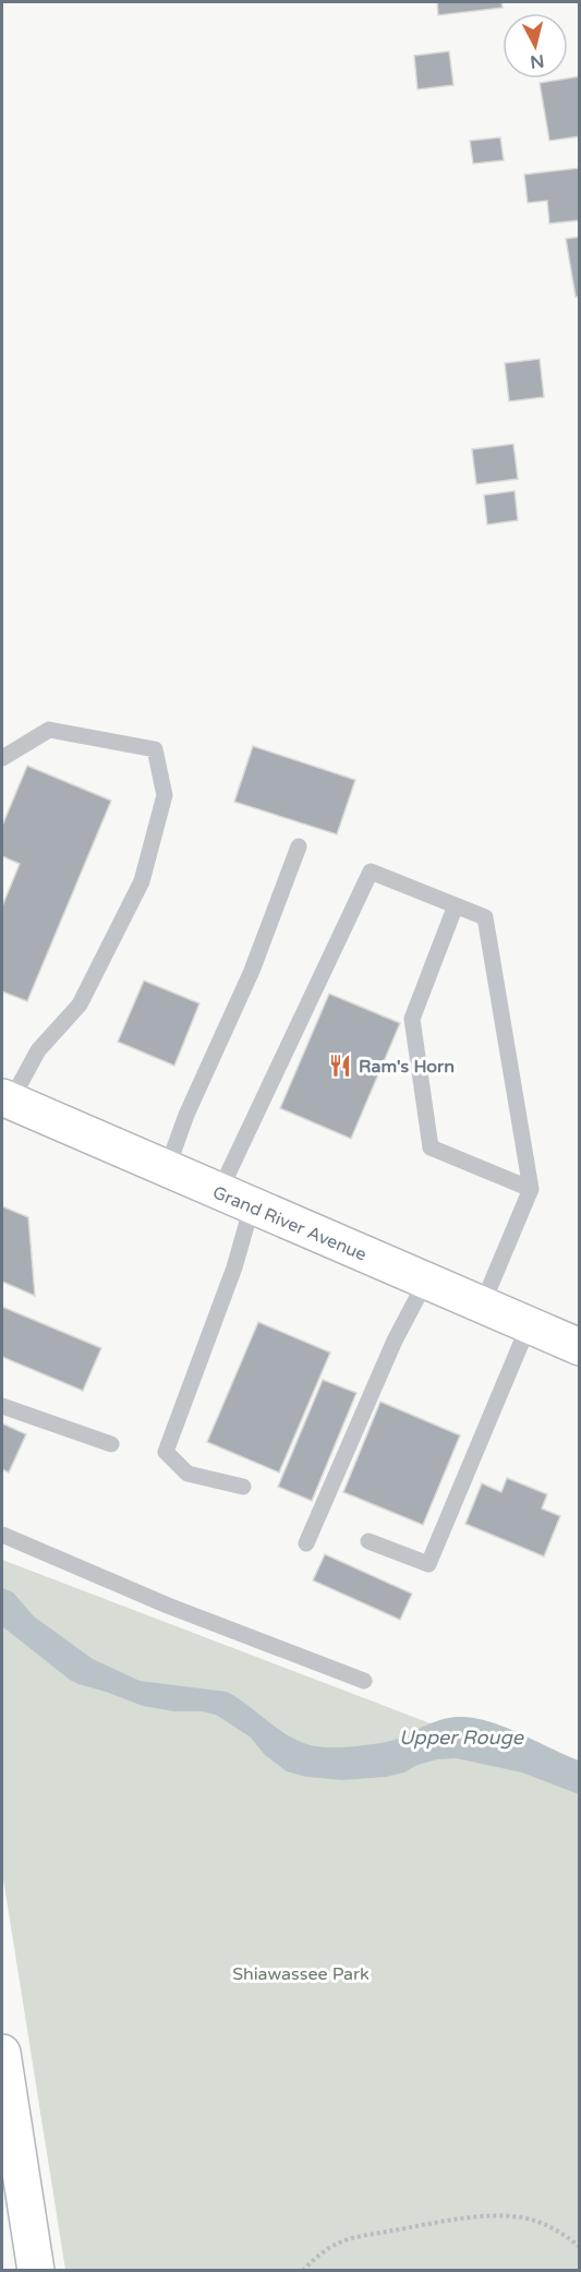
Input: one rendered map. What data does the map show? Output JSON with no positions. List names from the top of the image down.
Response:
{
  "streets": {
    "main road": ["Grand River Avenue"]
  },
  "water": ["Upper Rouge"],
  "parks": ["Shiawassee Park"],
  "places": {
    "restaurant": ["Ram's Horn"]
  },
  "north": "bottom"
}
